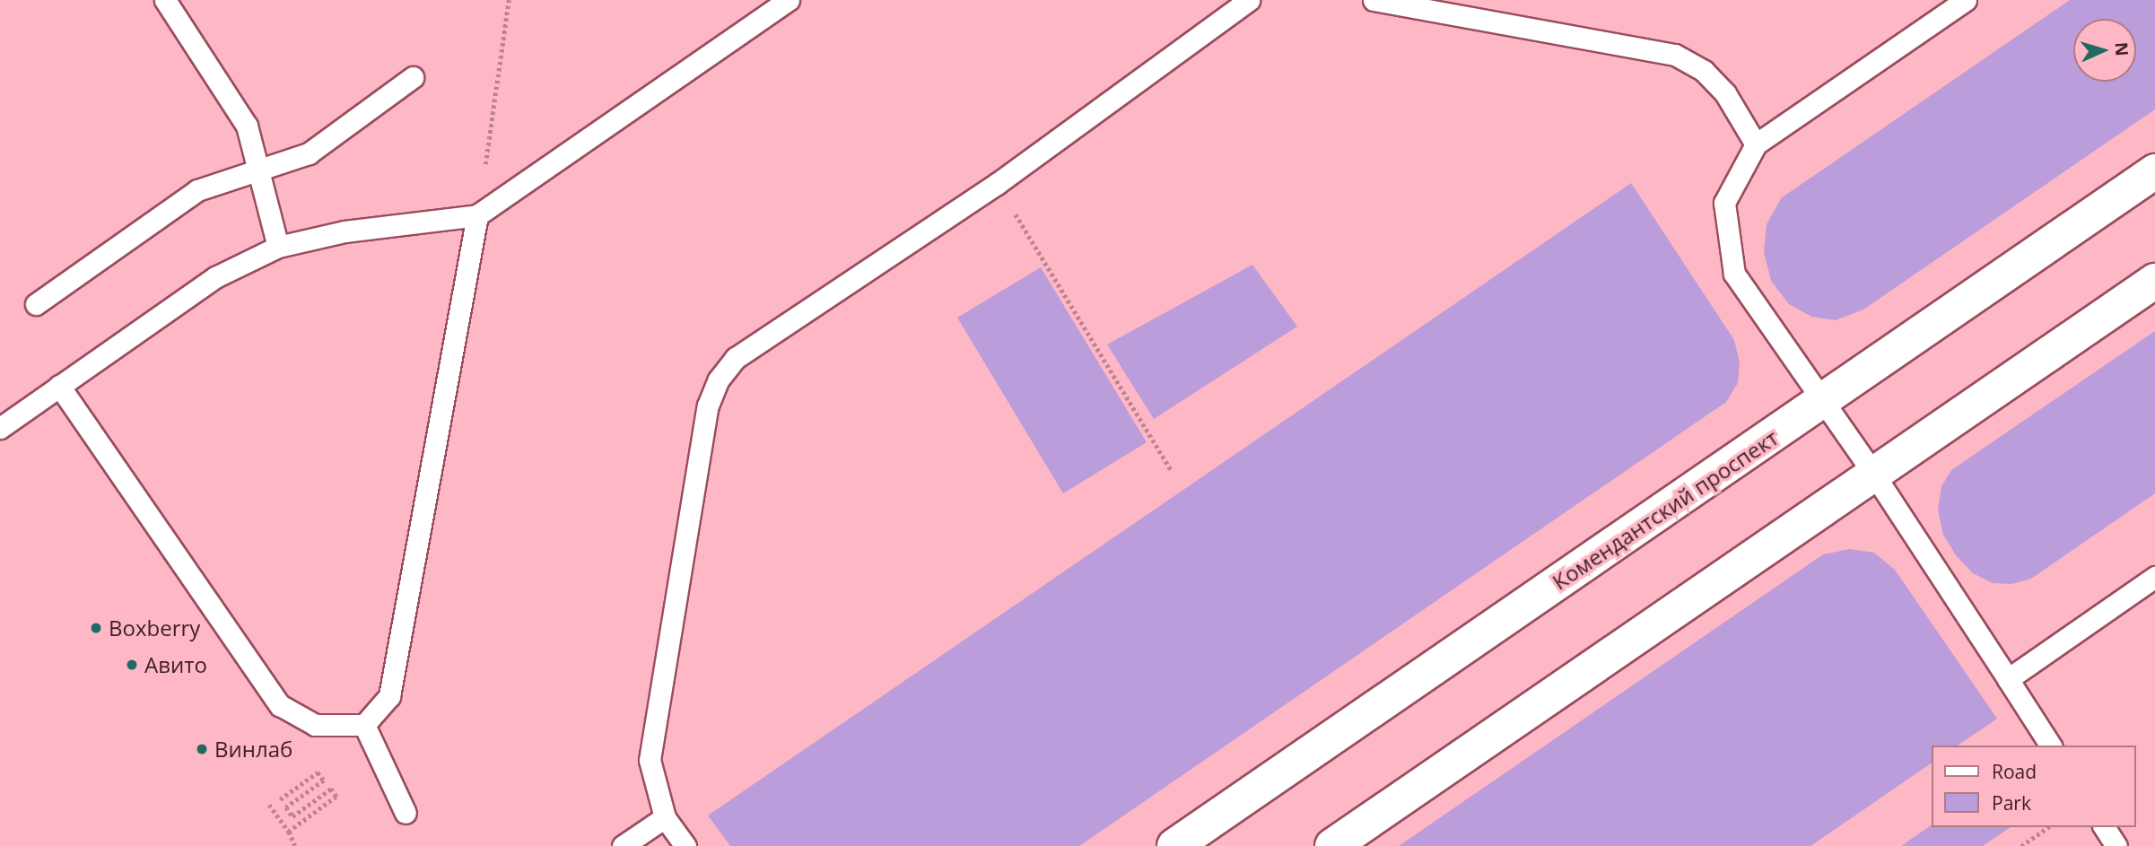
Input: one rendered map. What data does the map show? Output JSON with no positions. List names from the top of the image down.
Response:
{
  "streets": {
    "main road": ["Комендантский проспект"]
  },
  "places": ["Boxberry", "Авито", "Винлаб"],
  "legend": ["Road", "Park"],
  "north": "right"
}
